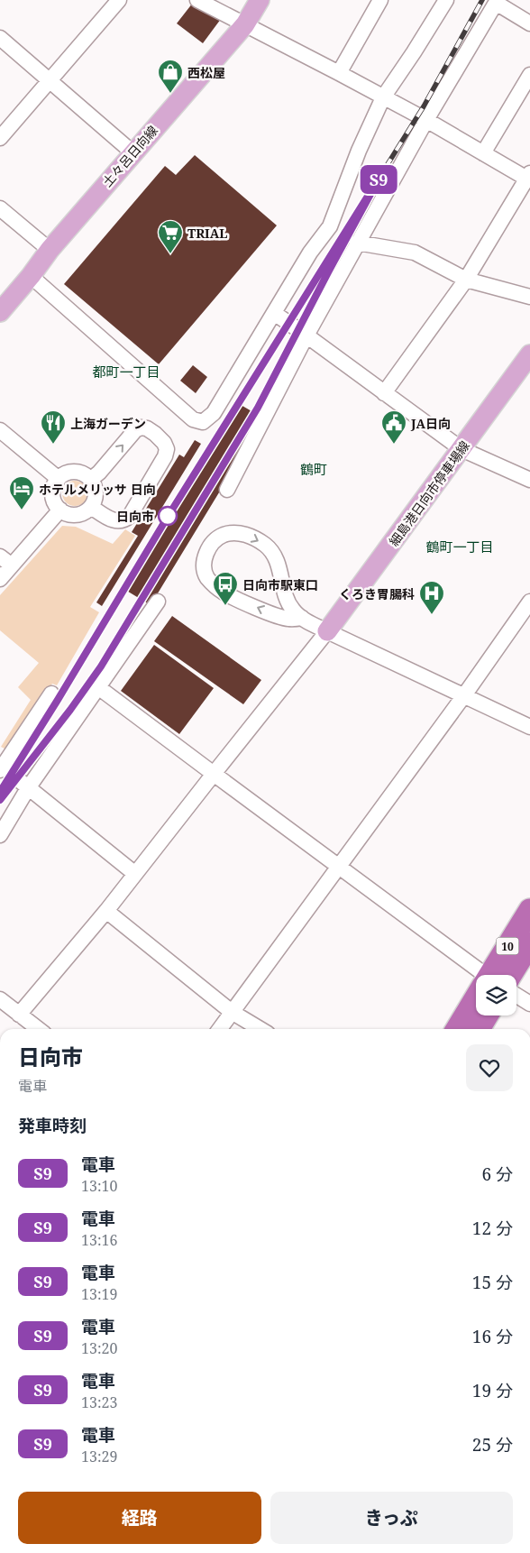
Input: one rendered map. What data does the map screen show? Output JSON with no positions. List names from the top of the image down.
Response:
{
  "streets": {
    "highway": ["10"],
    "main road": ["土々呂日向線", "細島港日向市停車場線"]
  },
  "districts": ["都町一丁目", "鶴町", "鶴町一丁目"],
  "places": {
    "shop": ["西松屋"],
    "supermarket": ["TRIAL"],
    "restaurant": ["上海ガーデン"],
    "public building": ["JA日向"],
    "hotel": ["ホテルメリッサ 日向"],
    "other": ["日向市"],
    "bus stop": ["日向市駅東口"],
    "hospital": ["くろき胃腸科"]
  },
  "page": {
    "on_map": "S9",
    "heading": [
      ["日向市", "電車"],
      "発車時刻"
    ],
    "list": [
      {
        "mark": "S9",
        "name": "電車",
        "note": "13:10",
        "value": "6 分"
      },
      {
        "mark": "S9",
        "name": "電車",
        "note": "13:16",
        "value": "12 分"
      },
      {
        "mark": "S9",
        "name": "電車",
        "note": "13:19",
        "value": "15 分"
      },
      {
        "mark": "S9",
        "name": "電車",
        "note": "13:20",
        "value": "16 分"
      },
      {
        "mark": "S9",
        "name": "電車",
        "note": "13:23",
        "value": "19 分"
      },
      {
        "mark": "S9",
        "name": "電車",
        "note": "13:29",
        "value": "25 分"
      }
    ],
    "buttons": ["経路", "きっぷ"]
  }
}
